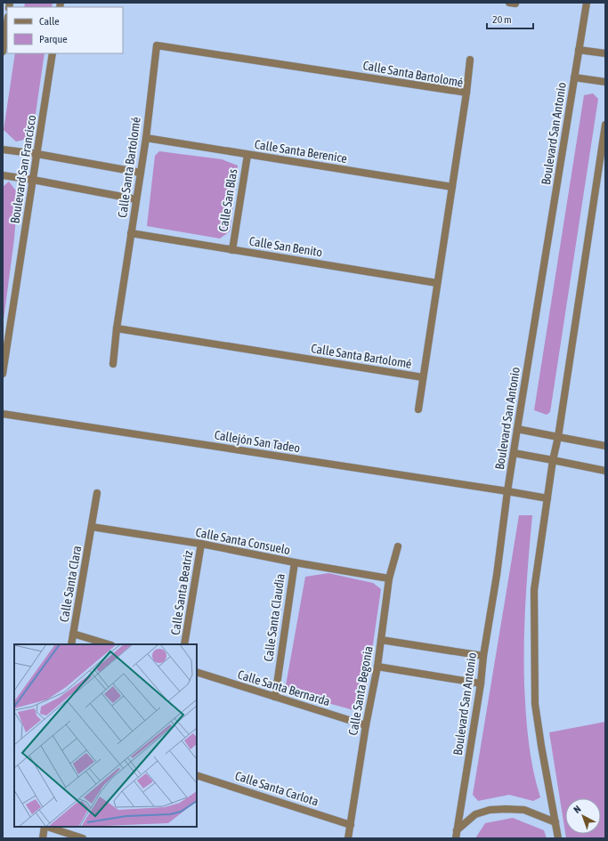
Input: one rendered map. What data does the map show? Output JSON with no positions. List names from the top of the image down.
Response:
{
  "streets": {
    "street": [
      "Calle Santa Bartolomé",
      "Boulevard San Antonio",
      "Calle Santa Berenice",
      "Boulevard San Francisco",
      "Calle San Blas",
      "Calle San Benito",
      "Callejón San Tadeo",
      "Calle Santa Consuelo",
      "Calle Santa Clara",
      "Calle Santa Beatriz",
      "Calle Santa Claudia",
      "Calle Santa Bernarda",
      "Calle Santa Begonia",
      "Calle Santa Carlota"
    ]
  },
  "crossings": [
    ["Calle Santa Bartolomé", "Calle Santa Berenice"],
    ["Calle Santa Bartolomé", "Calle San Benito"],
    ["Boulevard San Antonio", "Callejón San Tadeo"],
    ["Calle Santa Berenice", "Calle San Blas"],
    ["Calle San Blas", "Calle San Benito"],
    ["Calle Santa Consuelo", "Calle Santa Clara"],
    ["Calle Santa Consuelo", "Calle Santa Beatriz"],
    ["Calle Santa Consuelo", "Calle Santa Claudia"],
    ["Calle Santa Consuelo", "Calle Santa Begonia"],
    ["Calle Santa Claudia", "Calle Santa Bernarda"],
    ["Calle Santa Bernarda", "Calle Santa Begonia"],
    ["Calle Santa Begonia", "Calle Santa Carlota"]
  ],
  "legend": ["Calle", "Parque"],
  "scale_bar": "20 m",
  "north": "top left"
}
